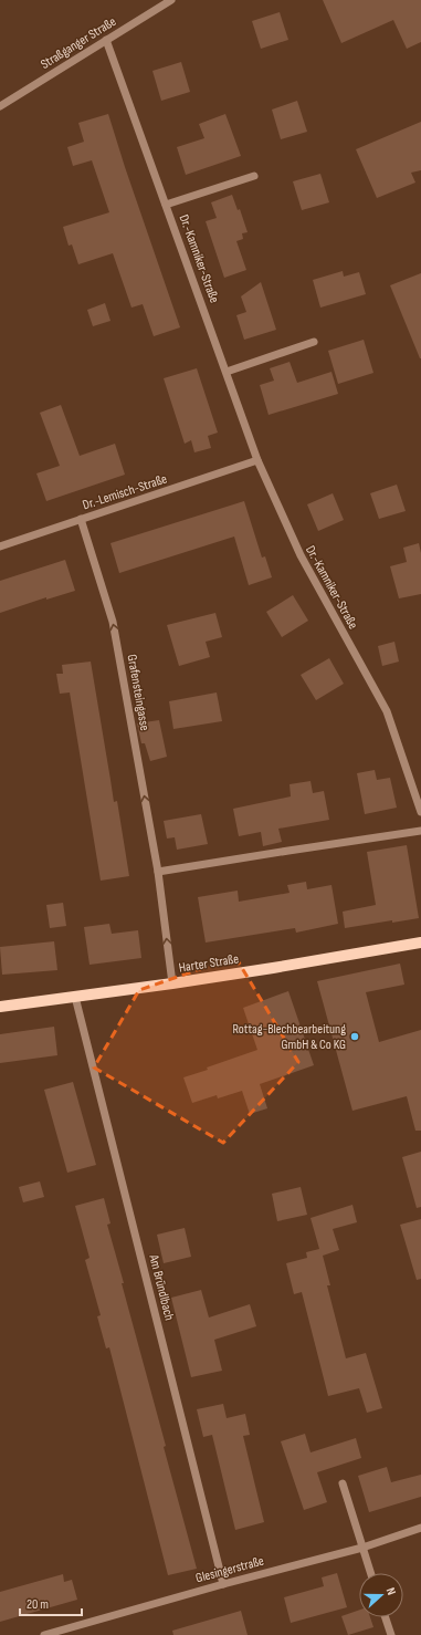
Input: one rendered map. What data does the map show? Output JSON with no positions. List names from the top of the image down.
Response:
{
  "streets": {
    "main road": ["Harter Straße"],
    "street": [
      "Straßganger Straße",
      "Dr.-Kamniker-Straße",
      "Dr.-Lemisch-Straße",
      "Grafensteingasse",
      "Am Bründlbach",
      "Glesingerstraße"
    ]
  },
  "crossings": [
    ["Straßganger Straße", "Dr.-Kamniker-Straße"],
    ["Dr.-Kamniker-Straße", "Dr.-Lemisch-Straße"],
    ["Dr.-Lemisch-Straße", "Grafensteingasse"],
    ["Grafensteingasse", "Harter Straße"],
    ["Harter Straße", "Am Bründlbach"],
    ["Am Bründlbach", "Glesingerstraße"]
  ],
  "one_way": ["Grafensteingasse"],
  "places": ["Rottag-Blechbearbeitung GmbH & Co KG"],
  "scale_bar": "20 m",
  "north": "right"
}
